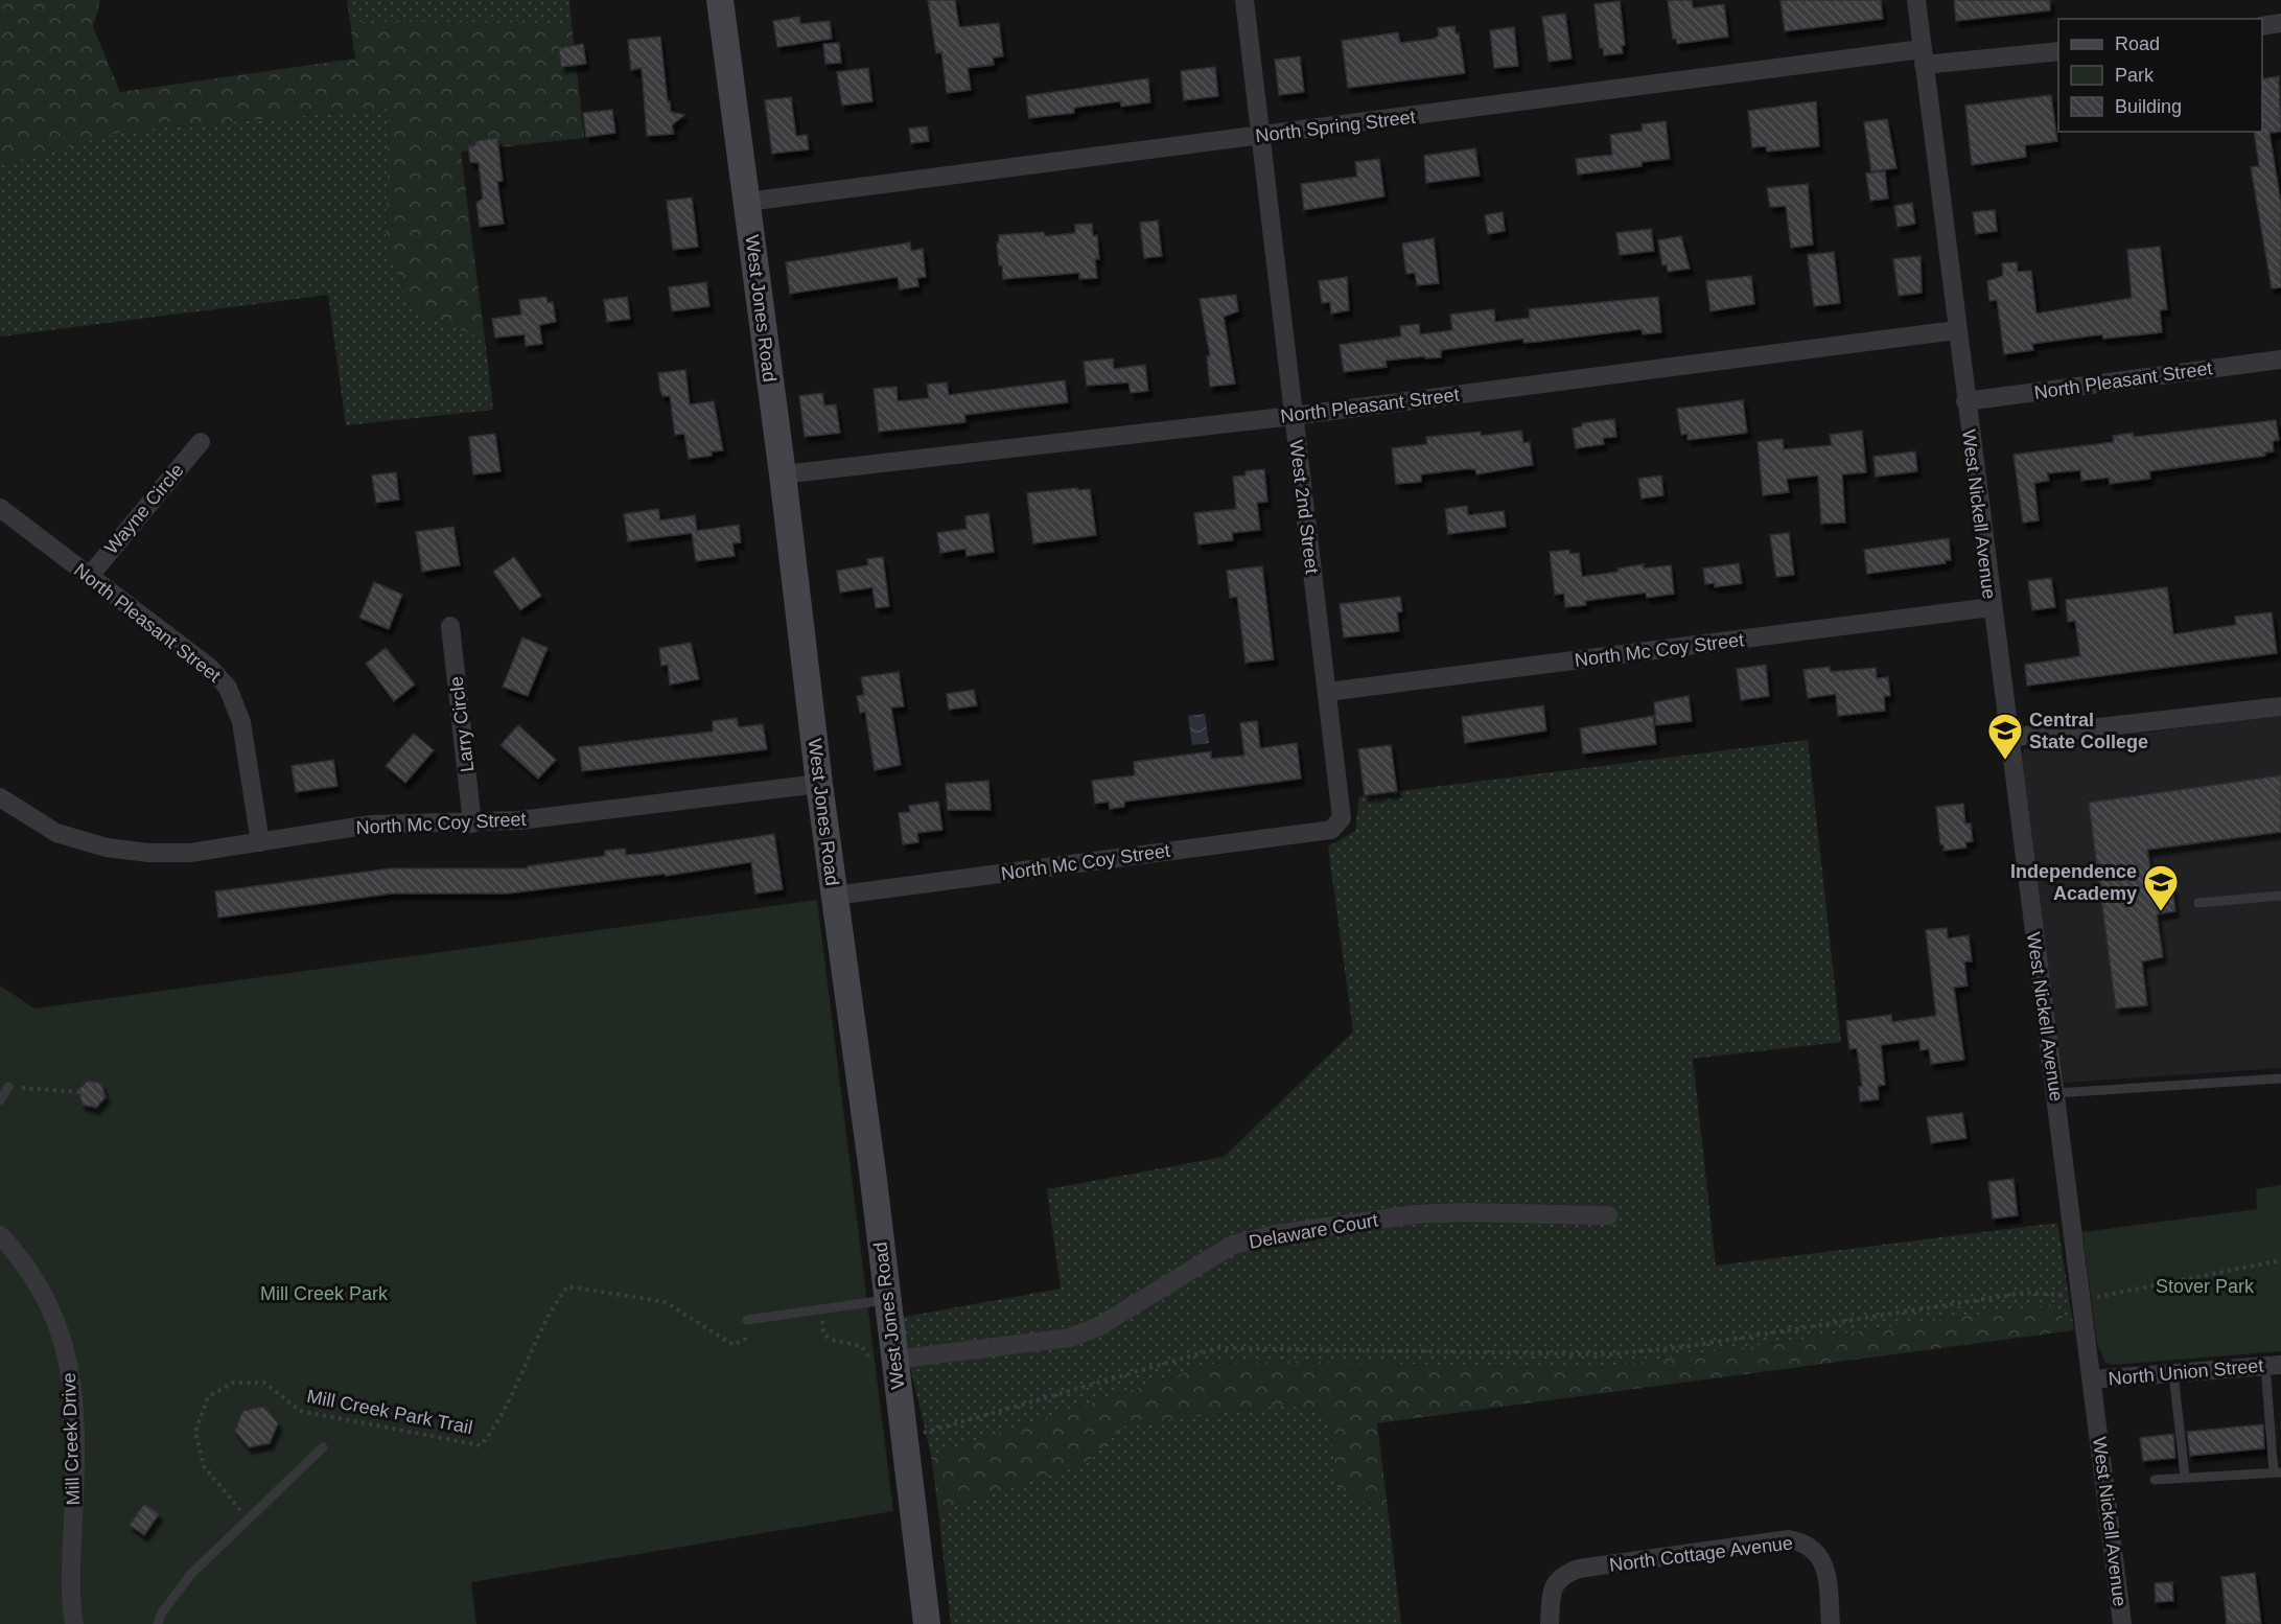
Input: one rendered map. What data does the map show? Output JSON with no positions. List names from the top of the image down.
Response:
{
  "streets": {
    "street": [
      "North Spring Street",
      "West Jones Road",
      "North Pleasant Street",
      "West 2nd Street",
      "Wayne Circle",
      "West Nickell Avenue",
      "North Mc Coy Street",
      "Larry Circle",
      "Delaware Court",
      "North Union Street",
      "Mill Creek Drive",
      "North Cottage Avenue"
    ],
    "path": ["Mill Creek Park Trail"]
  },
  "crossings": [
    ["North Spring Street", "West Jones Road"],
    ["North Spring Street", "West 2nd Street"],
    ["North Spring Street", "West Nickell Avenue"],
    ["West Jones Road", "North Pleasant Street"],
    ["West Jones Road", "North Mc Coy Street"],
    ["West Jones Road", "Delaware Court"],
    ["North Pleasant Street", "West 2nd Street"],
    ["North Pleasant Street", "Wayne Circle"],
    ["North Pleasant Street", "West Nickell Avenue"],
    ["North Pleasant Street", "North Mc Coy Street"],
    ["West 2nd Street", "North Mc Coy Street"],
    ["West Nickell Avenue", "North Mc Coy Street"],
    ["West Nickell Avenue", "North Union Street"],
    ["North Mc Coy Street", "Larry Circle"]
  ],
  "parks": ["Stover Park", "Mill Creek Park"],
  "places": {
    "school or university": ["Central State College", "Independence Academy"]
  },
  "legend": ["Road", "Park", "Building"]
}
